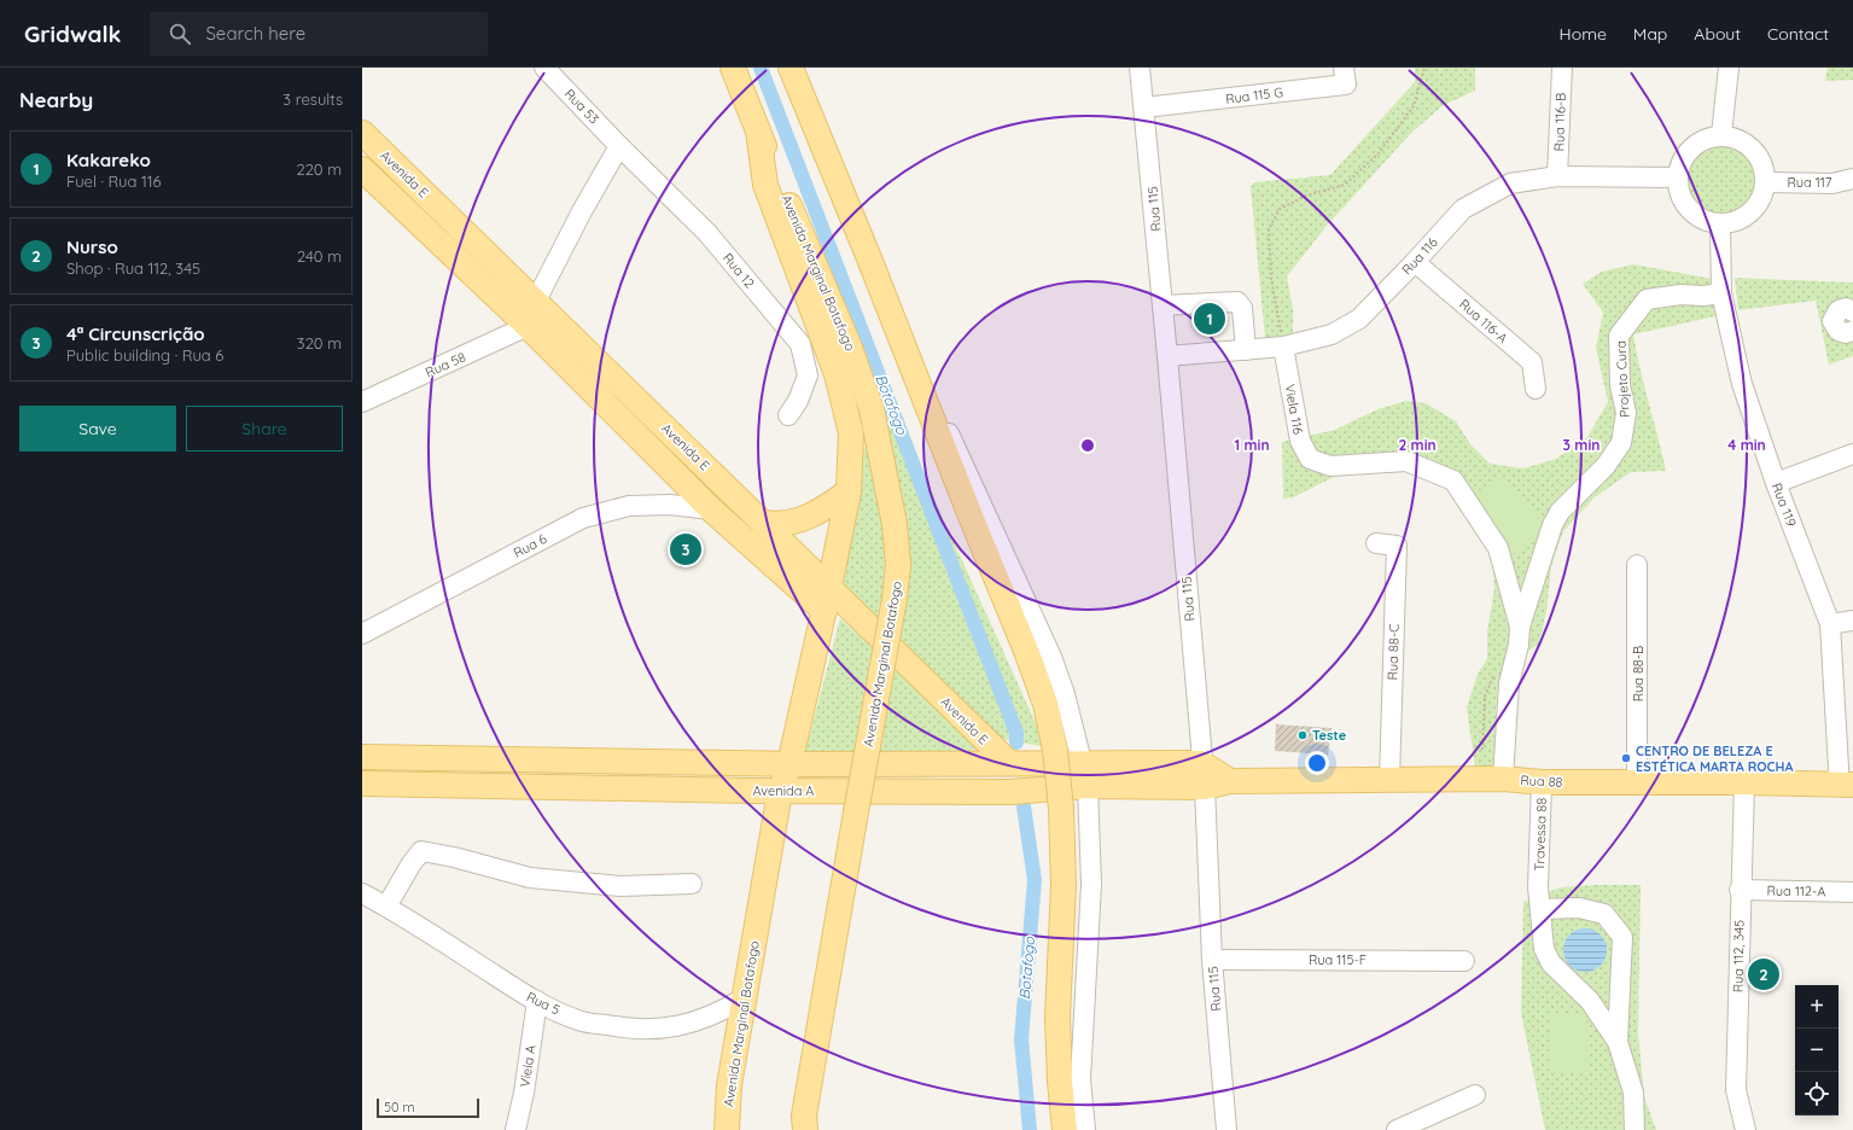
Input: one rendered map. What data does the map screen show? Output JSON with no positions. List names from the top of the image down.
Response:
{
  "streets": {
    "main road": [
      "Avenida E",
      "Avenida Marginal Botafogo",
      "Rua 88",
      "Avenida A"
    ],
    "street": [
      "Rua 115 G",
      "Rua 53",
      "Rua 116-B",
      "Rua 117",
      "Rua 115",
      "Rua 116",
      "Rua 12",
      "Rua 116-A",
      "Rua 58",
      "Projeto Cura",
      "Viela 116",
      "Rua 119",
      "Rua 6",
      "Rua 88-C",
      "Rua 88-B",
      "Travessa 88",
      "Rua 112-A",
      "Rua 112, 345",
      "Rua 115-F",
      "Rua 5",
      "Viela A"
    ]
  },
  "crossings": [
    ["Rua 115 G", "Rua 115"],
    ["Rua 53", "Rua 12"],
    ["Rua 116-B", "Rua 116"],
    ["Avenida E", "Avenida Marginal Botafogo"],
    ["Avenida E", "Rua 58"],
    ["Avenida E", "Rua 6"],
    ["Avenida E", "Avenida A"],
    ["Rua 117", "Rua 116"],
    ["Rua 117", "Rua 119"],
    ["Rua 115", "Rua 116"],
    ["Rua 115", "Rua 88"],
    ["Rua 115", "Avenida A"],
    ["Rua 115", "Rua 115-F"],
    ["Rua 116", "Rua 116-A"],
    ["Rua 116", "Viela 116"],
    ["Rua 116", "Rua 119"],
    ["Avenida Marginal Botafogo", "Avenida A"],
    ["Avenida Marginal Botafogo", "Rua 5"],
    ["Projeto Cura", "Viela 116"],
    ["Projeto Cura", "Rua 119"],
    ["Projeto Cura", "Rua 88"],
    ["Rua 119", "Rua 88"],
    ["Rua 88-C", "Rua 88"],
    ["Rua 88-B", "Rua 88"],
    ["Rua 88", "Avenida A"],
    ["Rua 88", "Travessa 88"],
    ["Rua 88", "Rua 112, 345"],
    ["Rua 112-A", "Rua 112, 345"],
    ["Rua 5", "Viela A"]
  ],
  "water": ["Botafogo"],
  "places": ["Teste", "CENTRO DE BELEZA E ESTÉTICA MARTA ROCHA"],
  "scale_bar": "50 m",
  "page": {
    "header": "Gridwalk",
    "search": "Search here",
    "nav": [
      "Home",
      "Map",
      "About",
      "Contact"
    ],
    "heading": ["Nearby", "3 results"],
    "list": [
      {
        "mark": "1",
        "name": "Kakareko",
        "note": "Fuel · Rua 116",
        "value": "220 m"
      },
      {
        "mark": "2",
        "name": "Nurso",
        "note": "Shop · Rua 112, 345",
        "value": "240 m"
      },
      {
        "mark": "3",
        "name": "4ª Circunscrição",
        "note": "Public building · Rua 6",
        "value": "320 m"
      }
    ],
    "pins": ["1", "3", "2"],
    "buttons": ["Save", "Share"],
    "map_buttons": ["+", "−"],
    "scale": "50 m"
  },
  "rings": [
    "1 min",
    "2 min",
    "3 min",
    "4 min"
  ]
}
